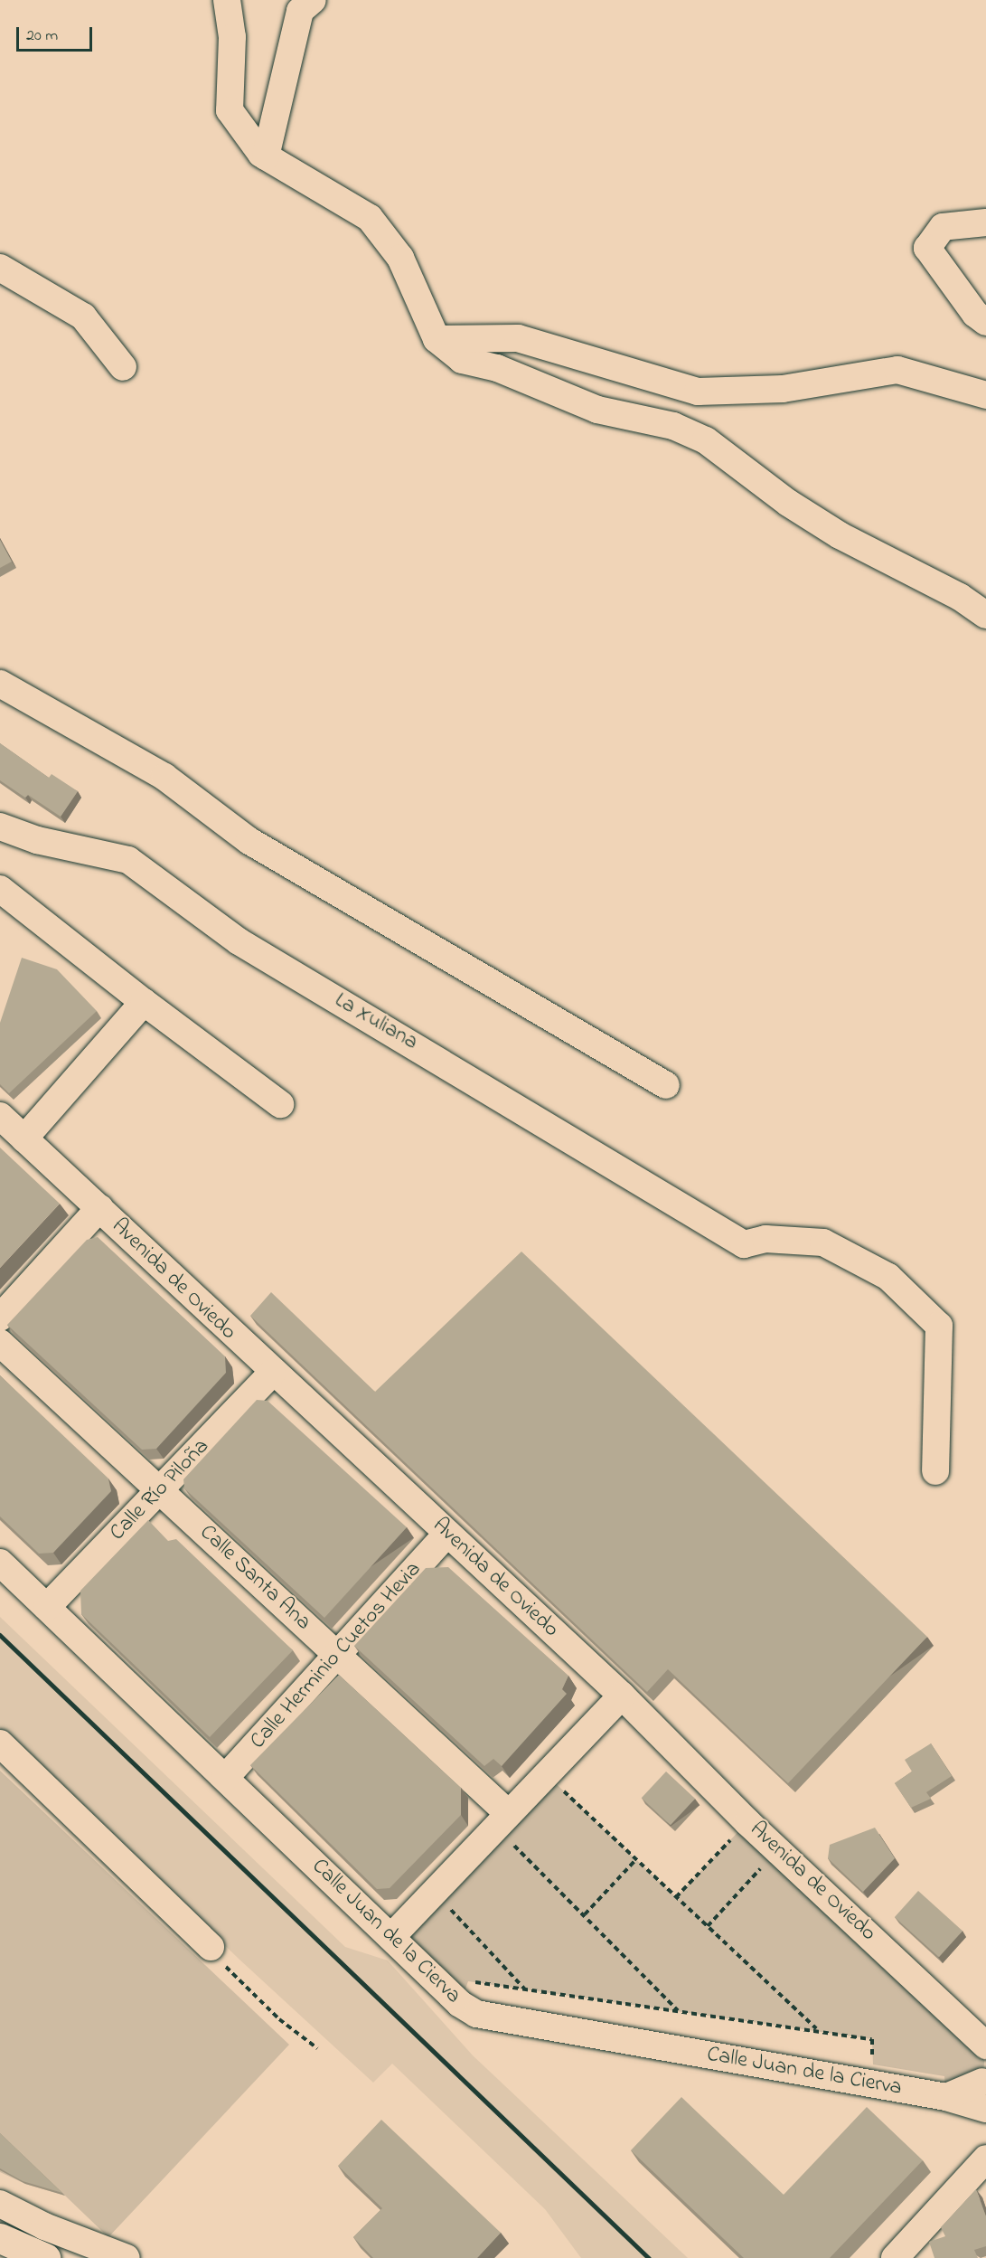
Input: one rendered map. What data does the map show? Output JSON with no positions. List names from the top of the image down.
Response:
{
  "streets": {
    "street": [
      "La Xuliana",
      "Avenida de Oviedo",
      "Calle Río Piloña",
      "Calle Santa Ana",
      "Calle Herminio Cuetos Hevia",
      "Calle Juan de la Cierva"
    ]
  },
  "crossings": [
    ["Avenida de Oviedo", "Calle Río Piloña"],
    ["Avenida de Oviedo", "Calle Herminio Cuetos Hevia"],
    ["Calle Río Piloña", "Calle Santa Ana"],
    ["Calle Río Piloña", "Calle Juan de la Cierva"],
    ["Calle Santa Ana", "Calle Herminio Cuetos Hevia"],
    ["Calle Herminio Cuetos Hevia", "Calle Juan de la Cierva"]
  ],
  "scale_bar": "20 m"
}
